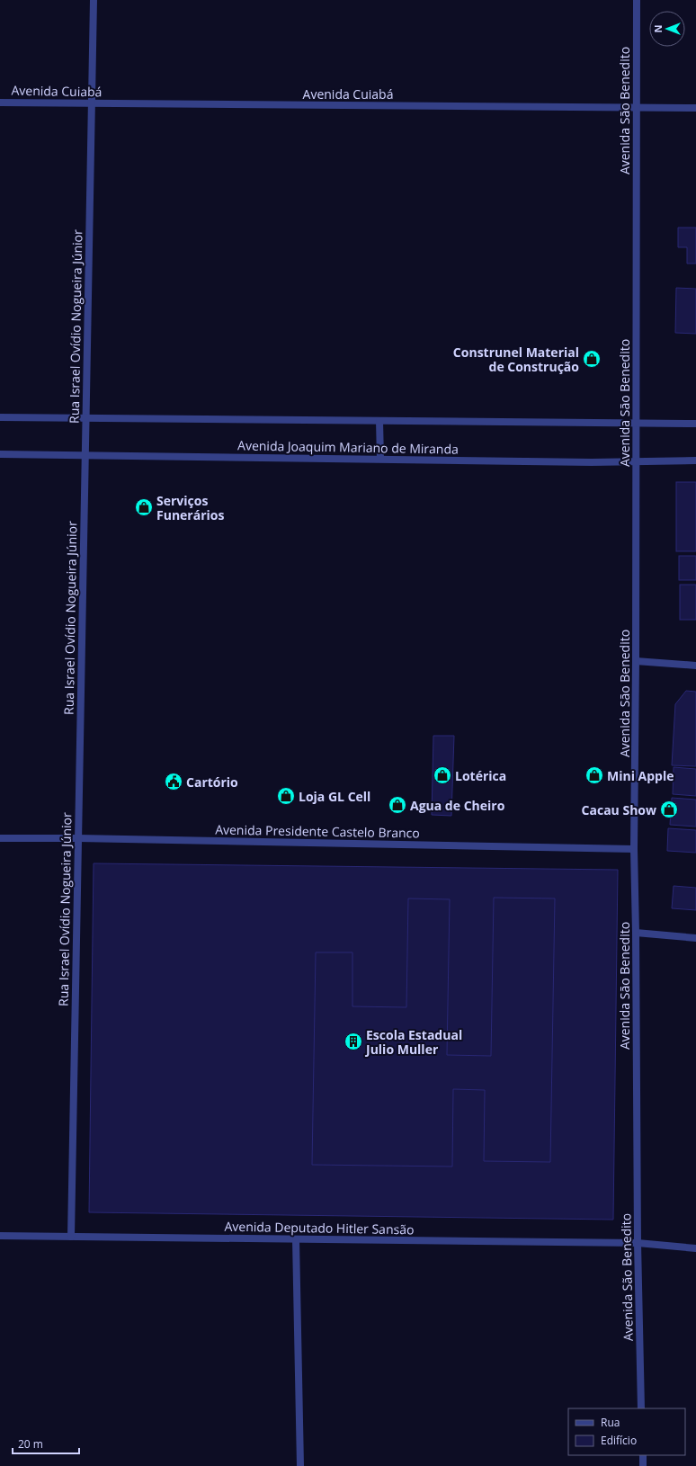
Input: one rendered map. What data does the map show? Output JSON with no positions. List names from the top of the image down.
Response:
{
  "streets": {
    "street": [
      "Avenida Cuiabá",
      "Avenida São Benedito",
      "Rua Israel Ovídio Nogueira Júnior",
      "Avenida Joaquim Mariano de Miranda",
      "Avenida Presidente Castelo Branco",
      "Avenida Deputado Hitler Sansão"
    ]
  },
  "crossings": [
    ["Avenida Cuiabá", "Avenida São Benedito"],
    ["Avenida Cuiabá", "Rua Israel Ovídio Nogueira Júnior"],
    ["Avenida São Benedito", "Avenida Joaquim Mariano de Miranda"],
    ["Avenida São Benedito", "Avenida Presidente Castelo Branco"],
    ["Avenida São Benedito", "Avenida Deputado Hitler Sansão"],
    ["Rua Israel Ovídio Nogueira Júnior", "Avenida Joaquim Mariano de Miranda"],
    ["Rua Israel Ovídio Nogueira Júnior", "Avenida Presidente Castelo Branco"],
    ["Rua Israel Ovídio Nogueira Júnior", "Avenida Deputado Hitler Sansão"]
  ],
  "places": {
    "shop": [
      "Construnel Material de Construção",
      "Serviços Funerários",
      "Lotérica",
      "Mini Apple",
      "Loja GL Cell",
      "Agua de Cheiro",
      "Cacau Show"
    ],
    "public building": ["Cartório"],
    "building": ["Escola Estadual Julio Muller"]
  },
  "legend": ["Rua", "Edifício"],
  "scale_bar": "20 m",
  "north": "left"
}
